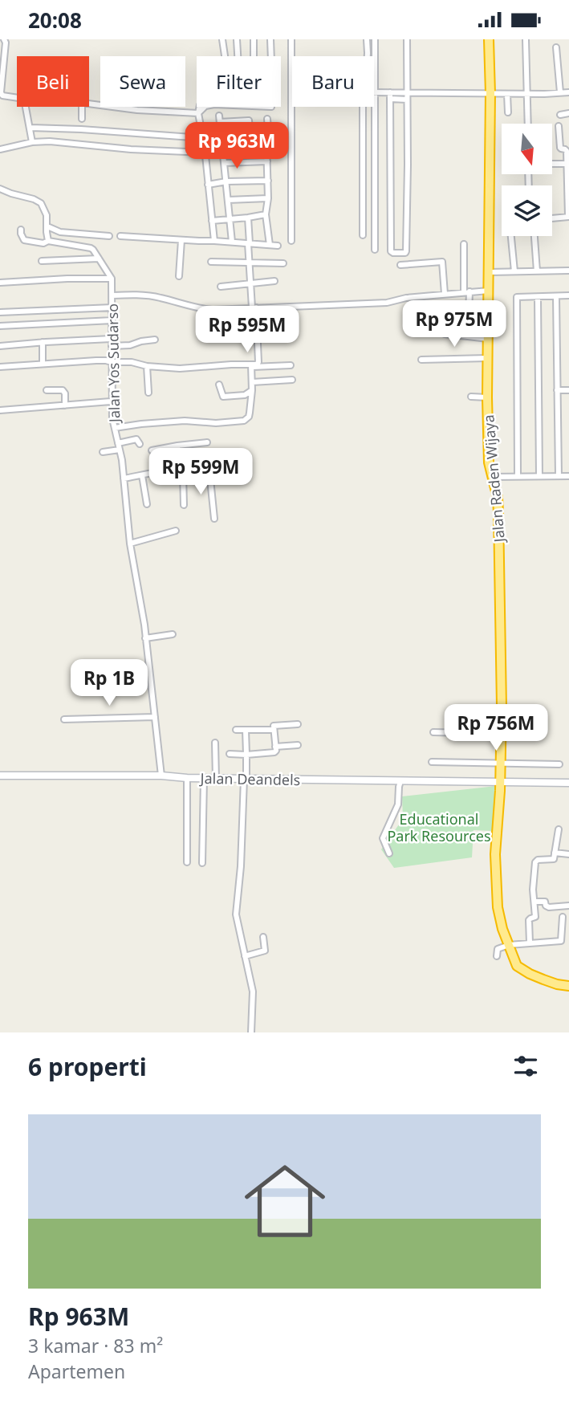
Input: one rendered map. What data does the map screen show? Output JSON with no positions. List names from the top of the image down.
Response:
{
  "streets": {
    "highway": ["Jalan Raden Wijaya"],
    "street": ["Jalan Yos Sudarso", "Jalan Deandels"]
  },
  "crossings": [
    ["Jalan Yos Sudarso", "Jalan Deandels"],
    ["Jalan Raden Wijaya", "Jalan Deandels"]
  ],
  "parks": ["Educational Park Resources"],
  "north": "bottom",
  "page": {
    "status": "20:08",
    "chip": [
      "Beli",
      "Sewa",
      "Filter",
      "Baru"
    ],
    "price": [
      "Rp 963M",
      "Rp 975M",
      "Rp 595M",
      "Rp 599M",
      "Rp 1B",
      "Rp 756M"
    ],
    "heading": "6 properti",
    "list": [
      {
        "name": "Rp 963M",
        "note": "3 kamar · 83 m² · Apartemen"
      }
    ]
  }
}
